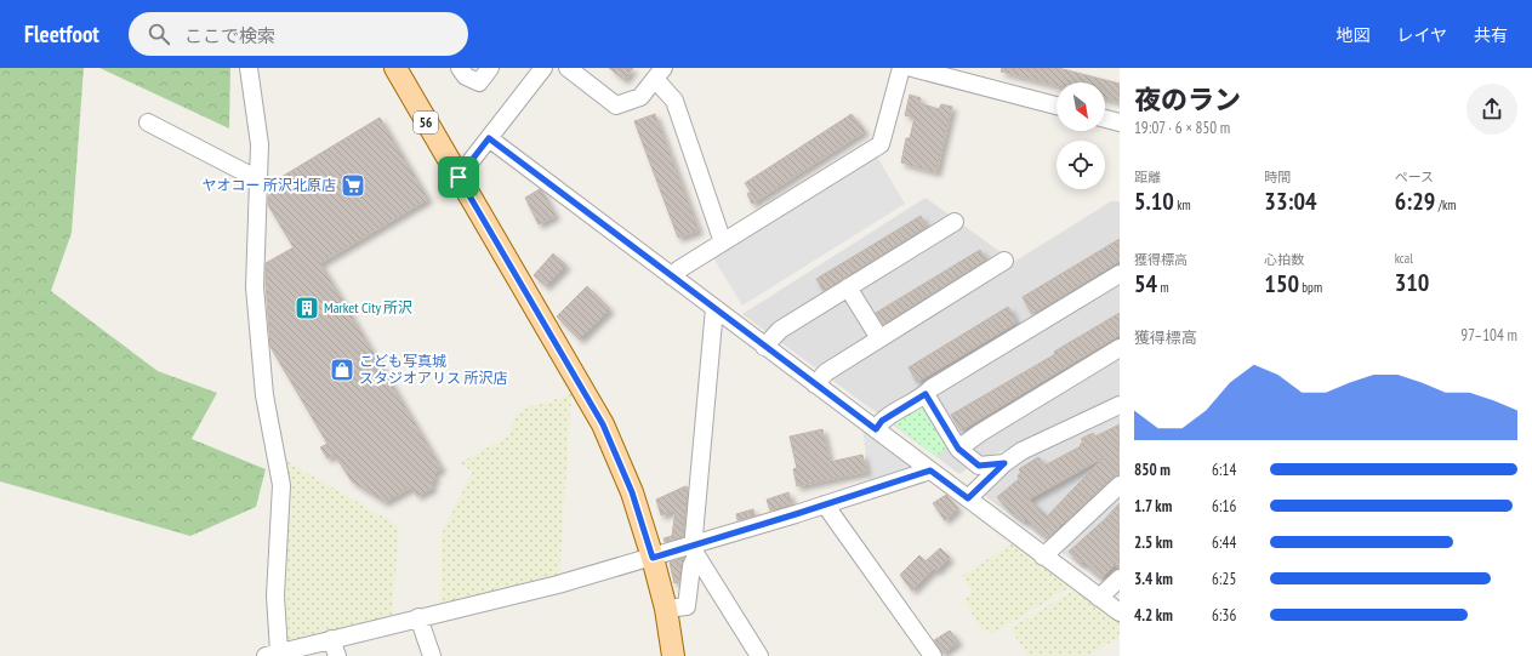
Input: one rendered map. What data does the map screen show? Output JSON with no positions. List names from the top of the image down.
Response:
{
  "streets": {
    "main road": ["56"]
  },
  "places": {
    "supermarket": ["ヤオコー 所沢北原店"],
    "building": ["Market City 所沢"],
    "shop": ["こども写真城 スタジオアリス 所沢店"]
  },
  "north": "bottom right",
  "page": {
    "header": "Fleetfoot",
    "search": "ここで検索",
    "nav": ["地図", "レイヤ", "共有"],
    "heading": ["夜のラン", "19:07 · 6 × 850 m"],
    "stats": [
      ["距離", "5.10 km"],
      ["時間", "33:04"],
      ["ペース", "6:29 /km"],
      ["獲得標高", "54 m"],
      ["心拍数", "150 bpm"],
      ["kcal", "310"]
    ],
    "chart": ["獲得標高", "97–104 m"],
    "list": [
      {
        "name": "850 m",
        "note": "6:14"
      },
      {
        "name": "1.7 km",
        "note": "6:16"
      },
      {
        "name": "2.5 km",
        "note": "6:44"
      },
      {
        "name": "3.4 km",
        "note": "6:25"
      },
      {
        "name": "4.2 km",
        "note": "6:36"
      }
    ]
  }
}
